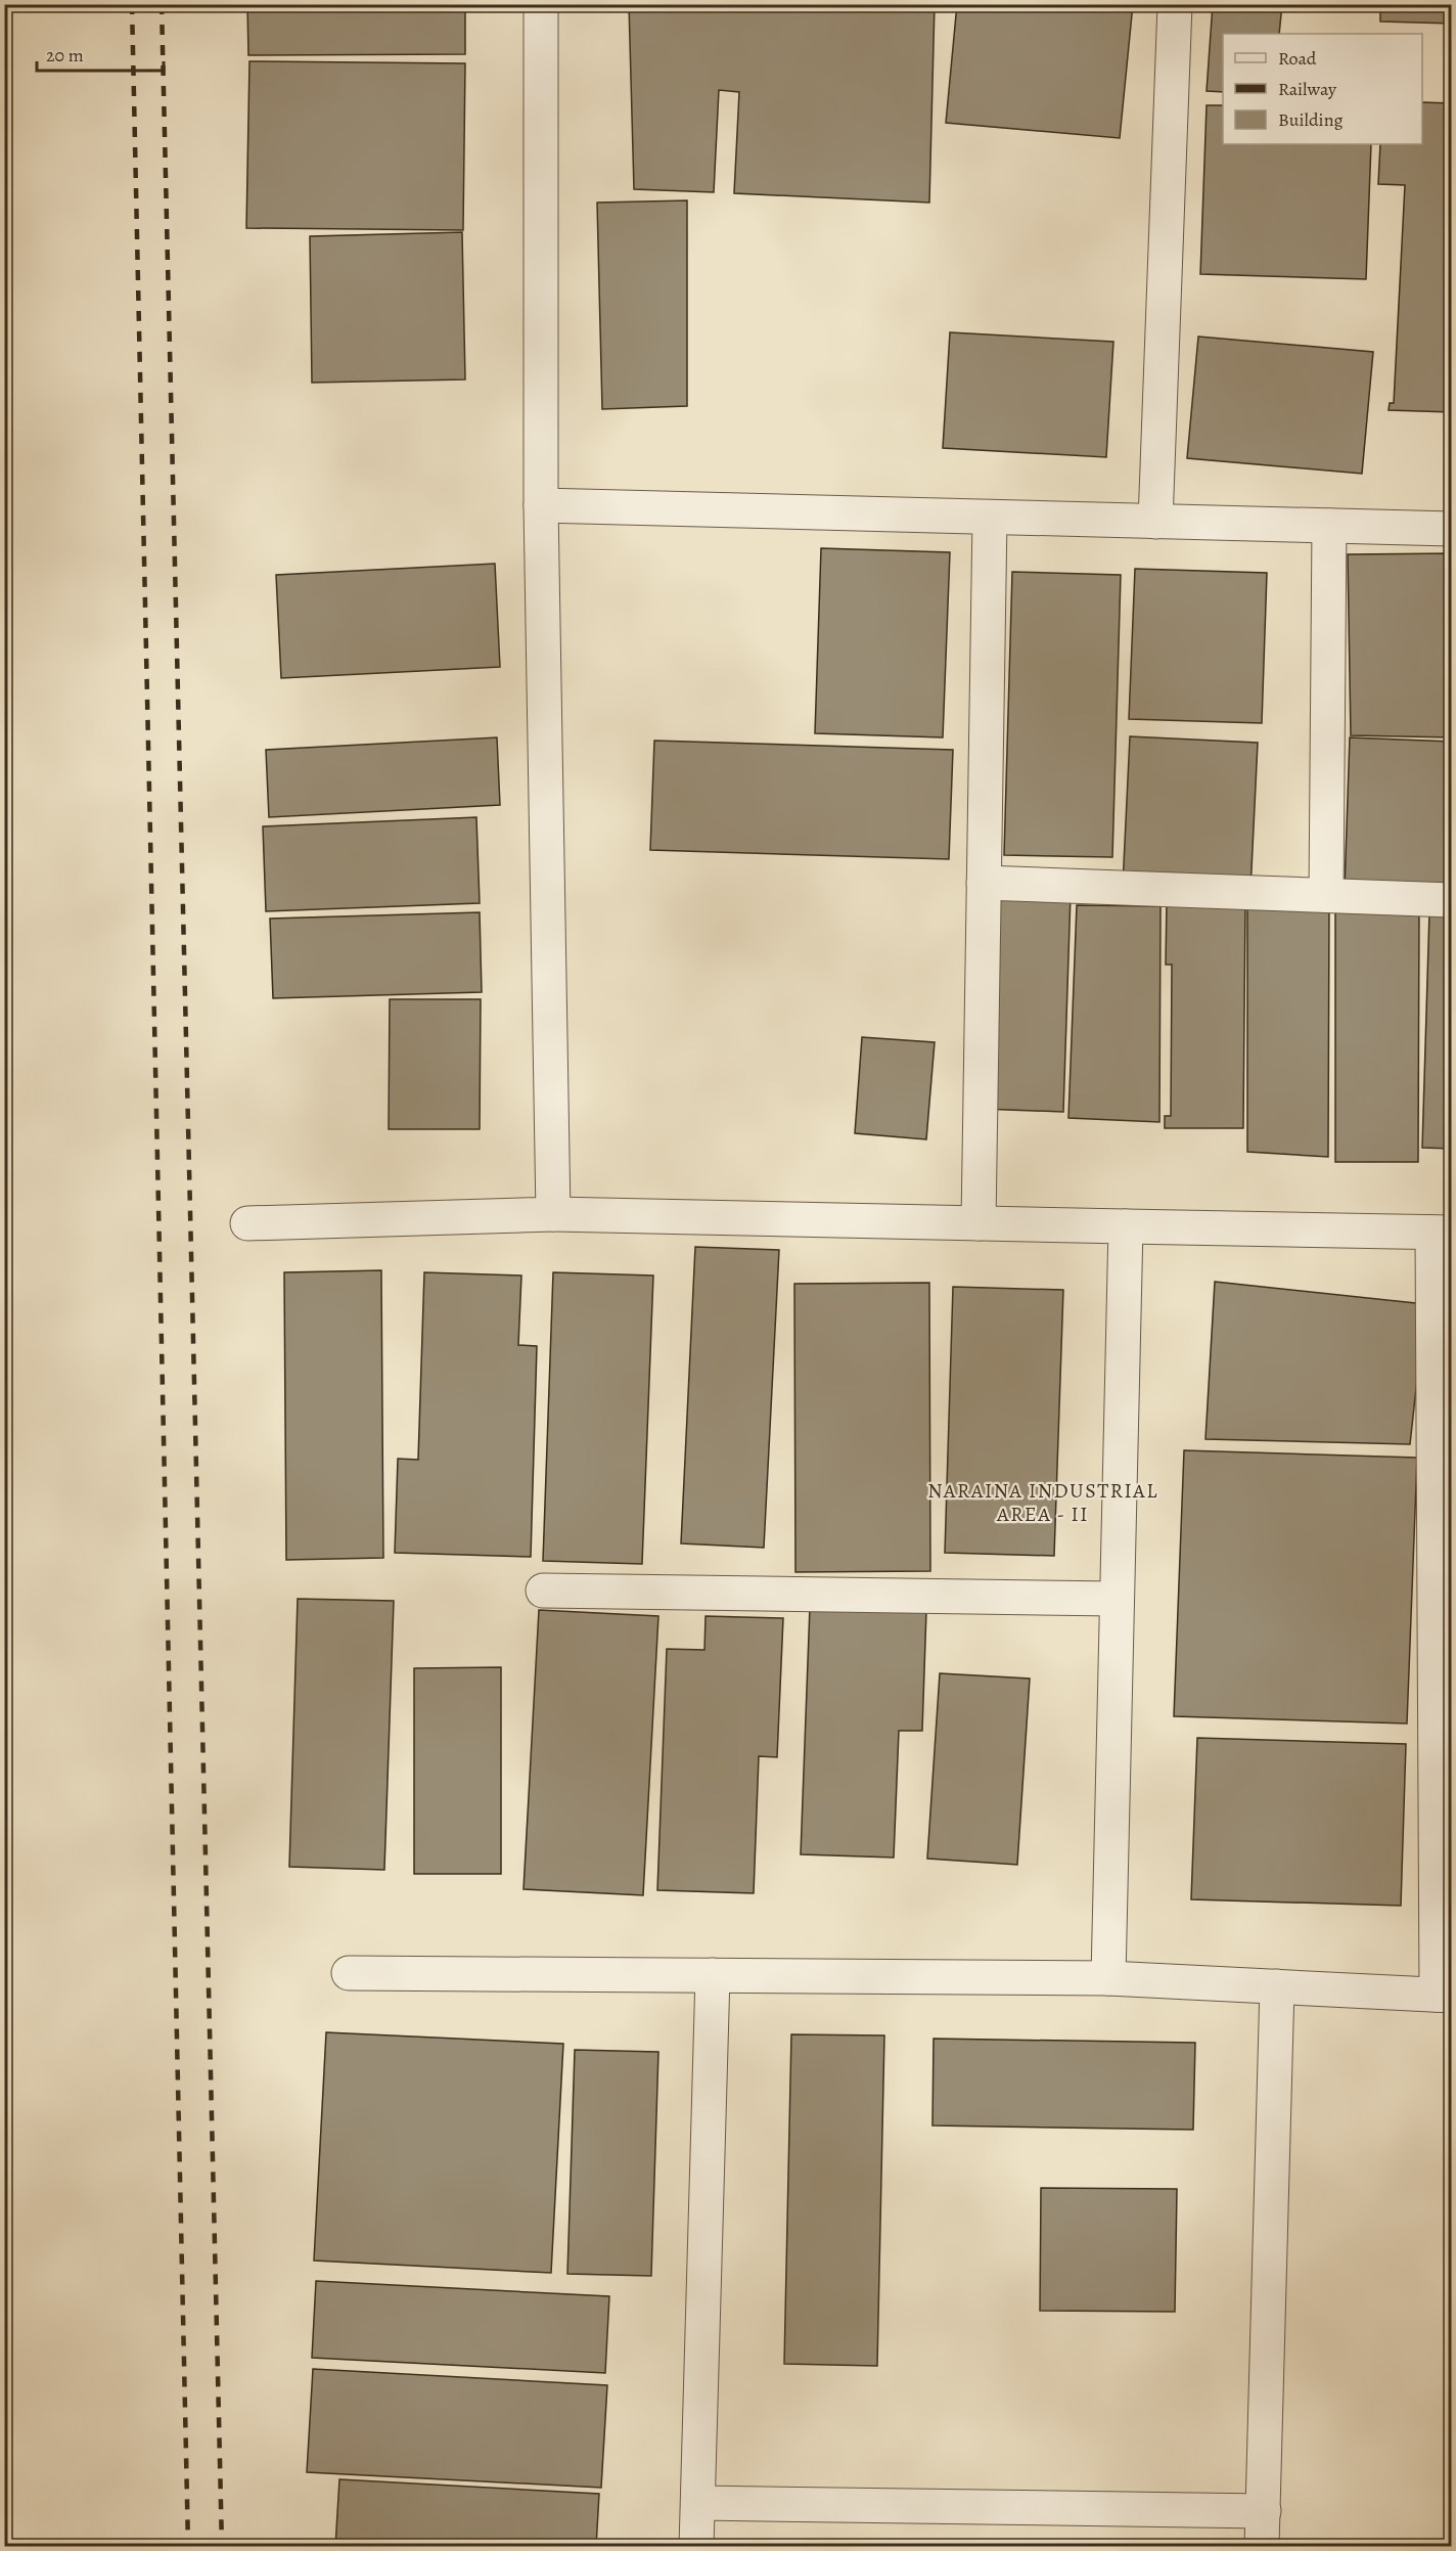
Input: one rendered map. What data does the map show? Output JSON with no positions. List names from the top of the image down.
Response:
{
  "districts": ["NARAINA INDUSTRIAL AREA - II"],
  "legend": ["Road", "Railway", "Building"],
  "scale_bar": "20 m"
}
